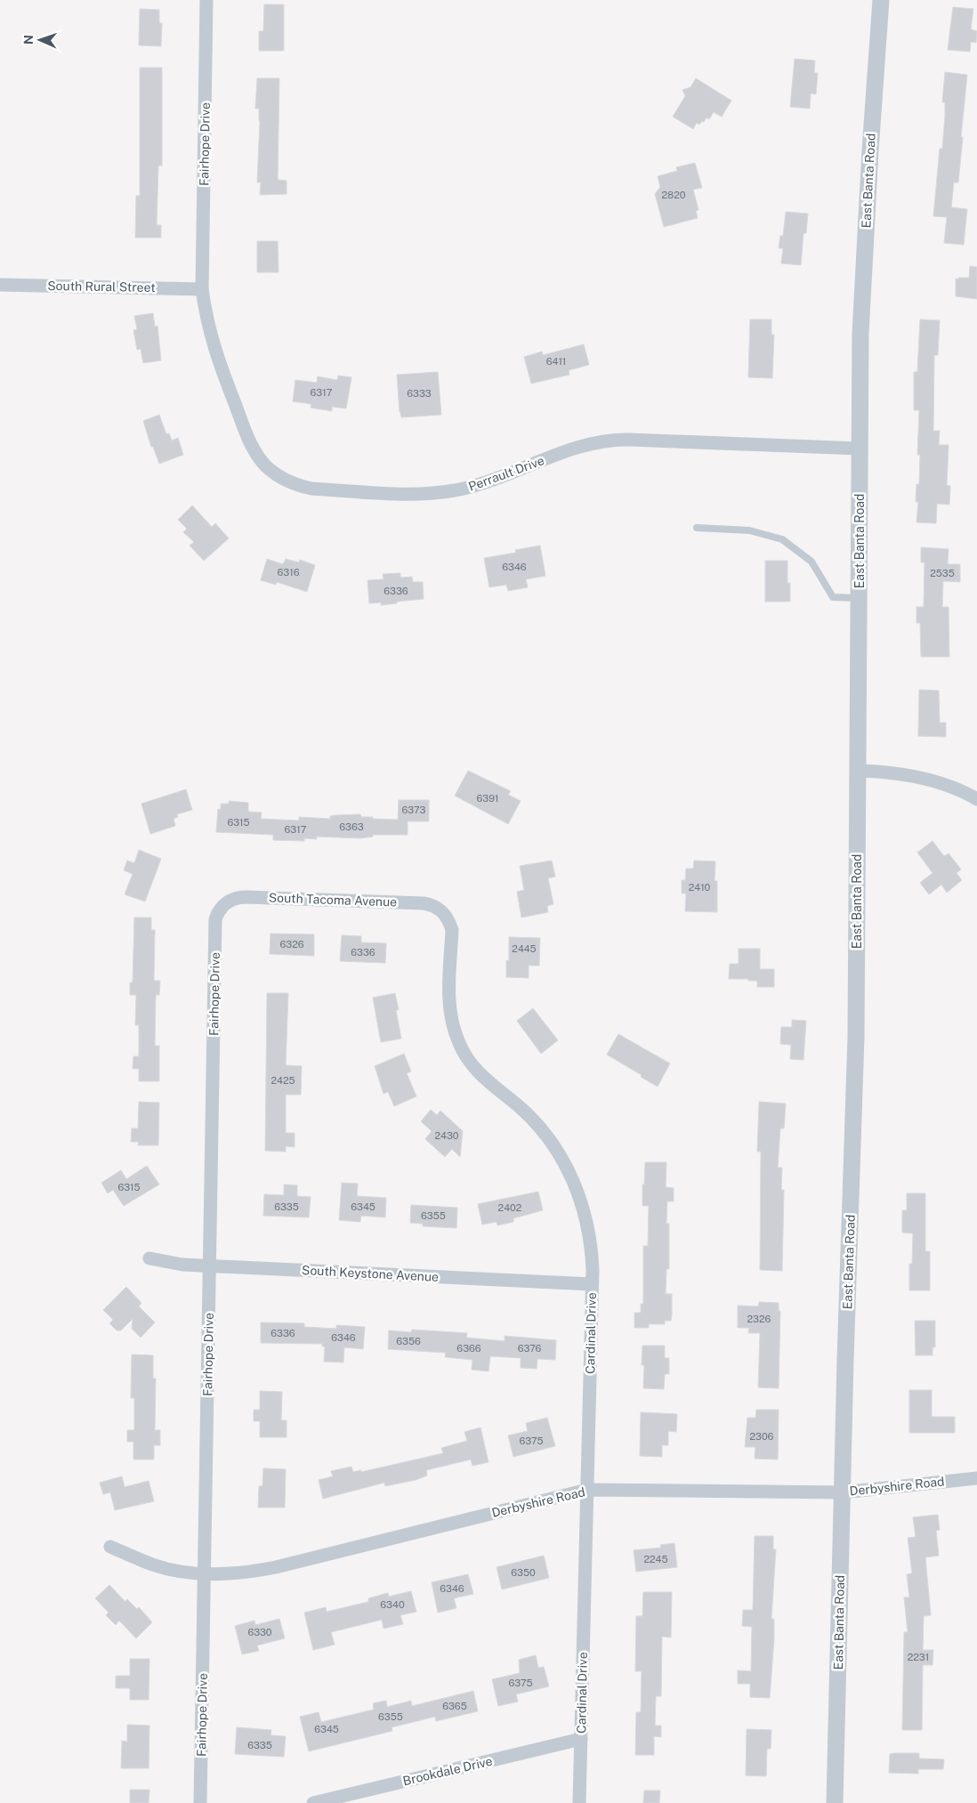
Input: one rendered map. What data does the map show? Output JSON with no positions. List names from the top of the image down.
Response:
{
  "streets": {
    "street": [
      "Fairhope Drive",
      "East Banta Road",
      "South Rural Street",
      "Perrault Drive",
      "South Tacoma Avenue",
      "South Keystone Avenue",
      "Cardinal Drive",
      "Derbyshire Road",
      "Brookdale Drive"
    ]
  },
  "crossings": [
    ["Fairhope Drive", "South Rural Street"],
    ["Fairhope Drive", "Perrault Drive"],
    ["Fairhope Drive", "South Tacoma Avenue"],
    ["Fairhope Drive", "South Keystone Avenue"],
    ["Fairhope Drive", "Derbyshire Road"],
    ["East Banta Road", "Perrault Drive"],
    ["East Banta Road", "Derbyshire Road"],
    ["South Rural Street", "Perrault Drive"],
    ["South Tacoma Avenue", "Cardinal Drive"],
    ["South Keystone Avenue", "Cardinal Drive"],
    ["Cardinal Drive", "Derbyshire Road"],
    ["Cardinal Drive", "Brookdale Drive"]
  ],
  "house_numbers": [
    "2820",
    "6411",
    "6317",
    "6333",
    "6346",
    "6316",
    "2535",
    "6336",
    "6391",
    "6373",
    "6315",
    "6363",
    "6317",
    "2410",
    "6326",
    "2445",
    "6336",
    "2425",
    "2430",
    "6315",
    "6335",
    "6345",
    "2402",
    "6355",
    "2326",
    "6336",
    "6346",
    "6356",
    "6366",
    "6376",
    "2306",
    "6375",
    "2245",
    "6350",
    "6346",
    "6340",
    "6330",
    "2231",
    "6375",
    "6365",
    "6355",
    "6345",
    "6335"
  ],
  "north": "left"
}
